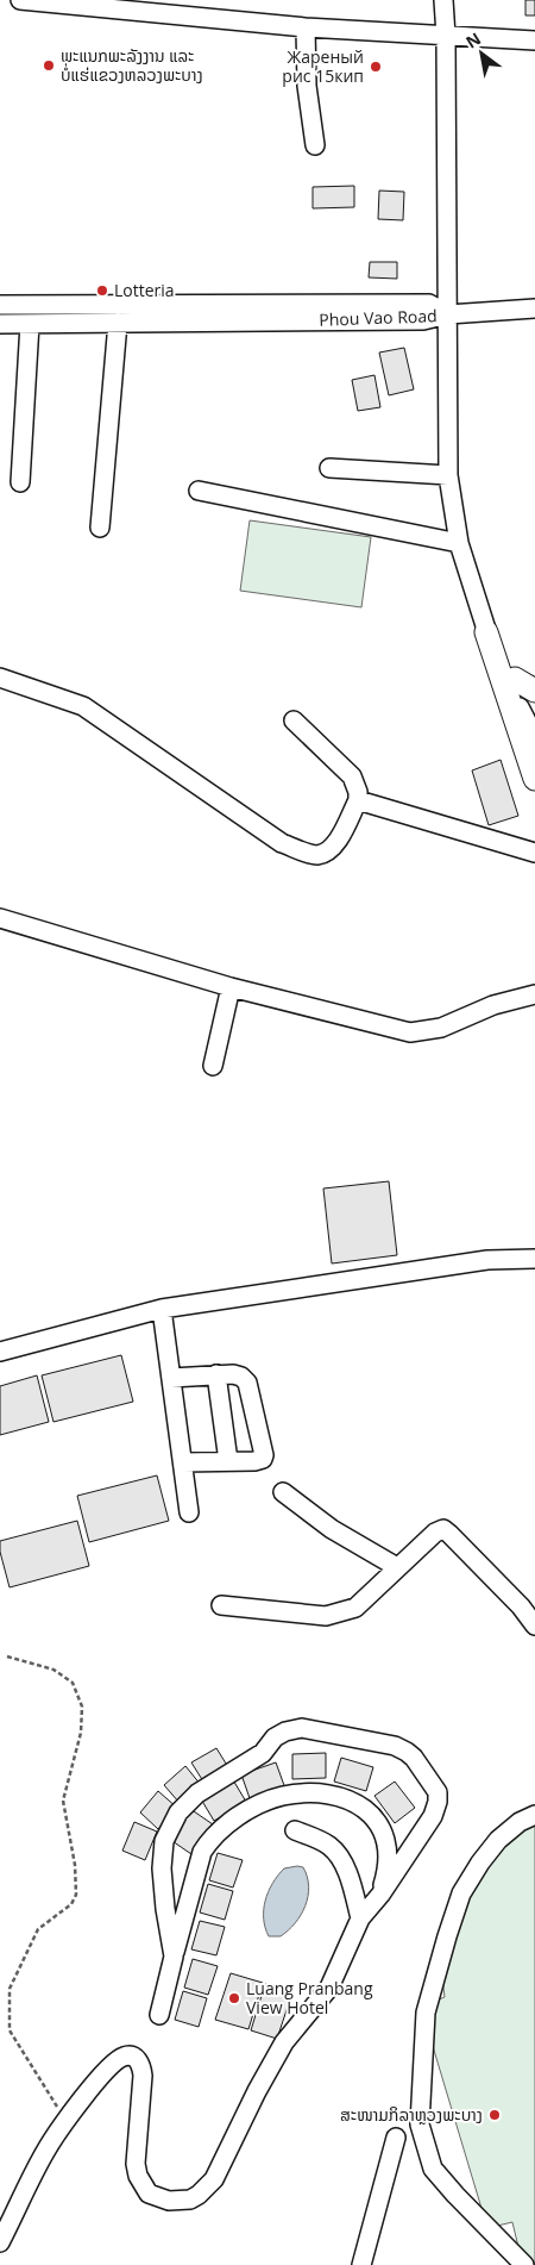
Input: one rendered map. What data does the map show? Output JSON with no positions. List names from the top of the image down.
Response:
{
  "streets": {
    "street": ["Phou Vao Road"]
  },
  "places": [
    "ພະແນກພະລັງງານ ແລະ ບໍ່ແຮ່ແຂວງຫລວງພະບາງ",
    "Жареный рис 15кип",
    "Lotteria",
    "Luang Pranbang View Hotel",
    "ສະໜາມກິລາຫຼວງພະບາງ"
  ],
  "north": "top left"
}
